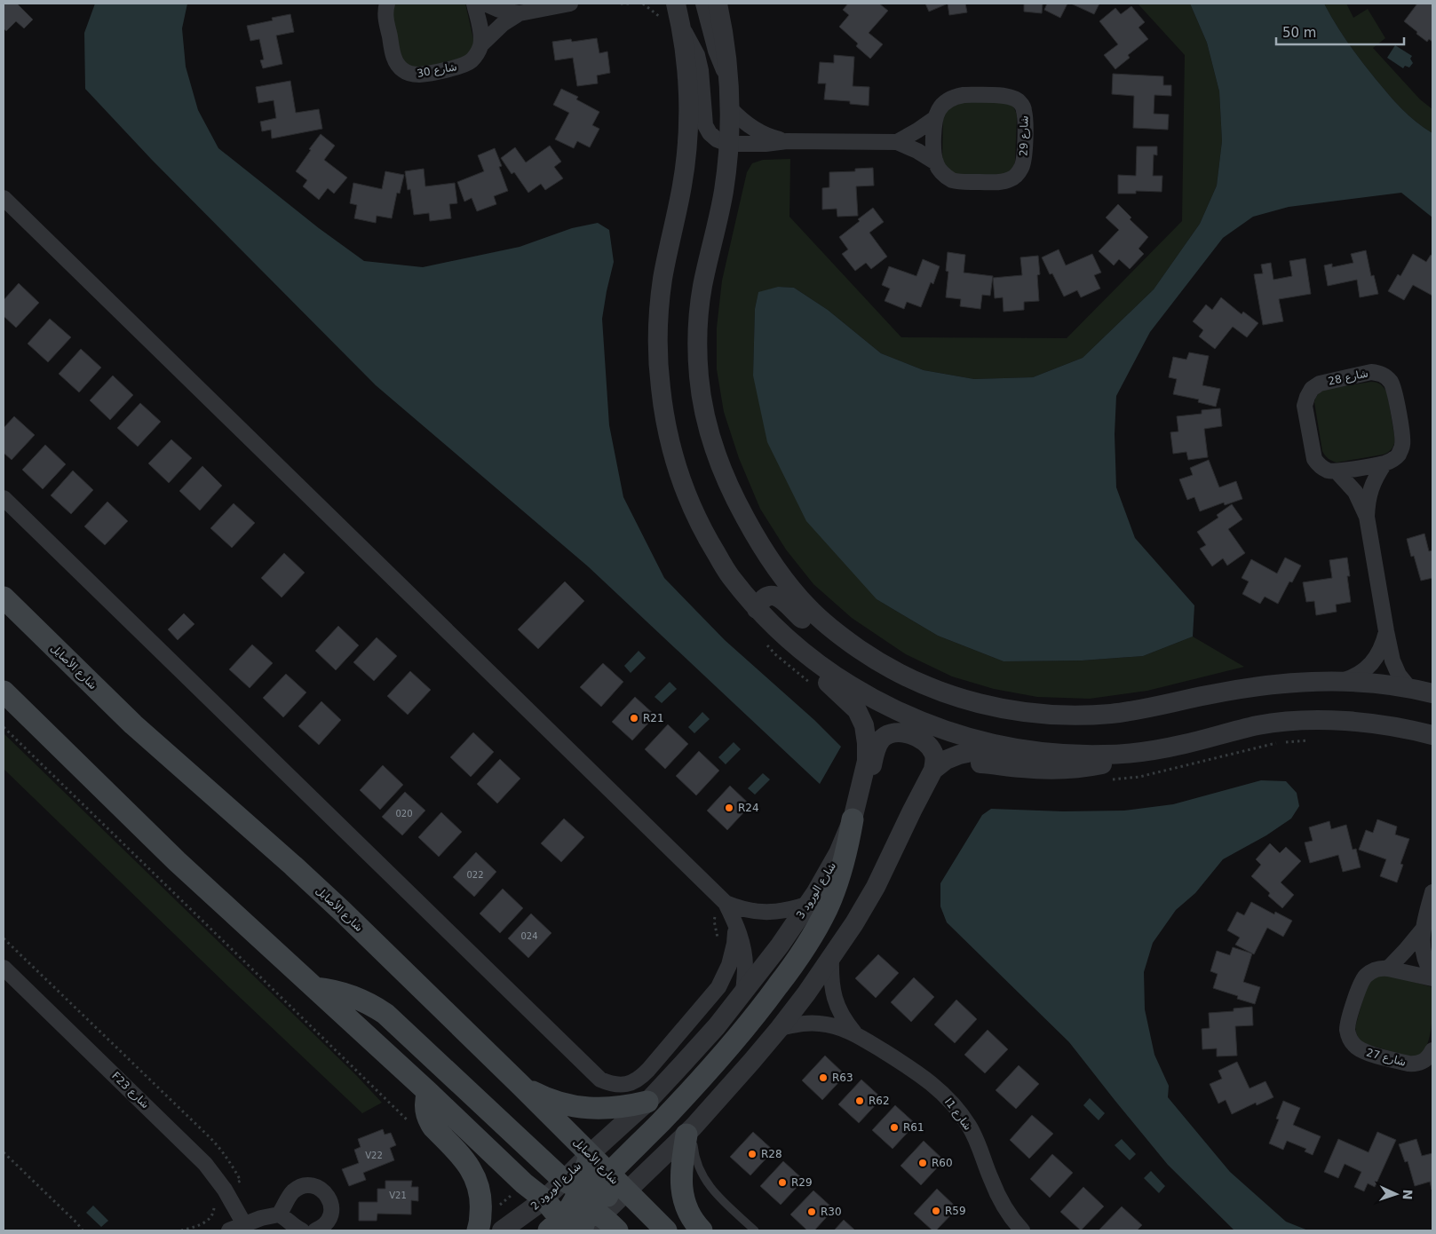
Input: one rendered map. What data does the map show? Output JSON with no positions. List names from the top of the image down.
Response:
{
  "streets": {
    "main road": ["شارع الأصايل"],
    "street": [
      "شارع 30",
      "شارع 29",
      "شارع 28",
      "شارع الورود 3",
      "شارع 27",
      "F23 شارع",
      "I1 شارع",
      "شارع الورود 2"
    ]
  },
  "crossings": [
    ["شارع الأصايل", "شارع الورود 2"],
    ["شارع الورود 3", "شارع الورود 2"]
  ],
  "places": [
    "R21",
    "R24",
    "R63",
    "R62",
    "R61",
    "R28",
    "R60",
    "R29",
    "R59",
    "R30"
  ],
  "house_numbers": [
    "020",
    "022",
    "024",
    "V22",
    "V21"
  ],
  "scale_bar": "50 m",
  "north": "right"
}
